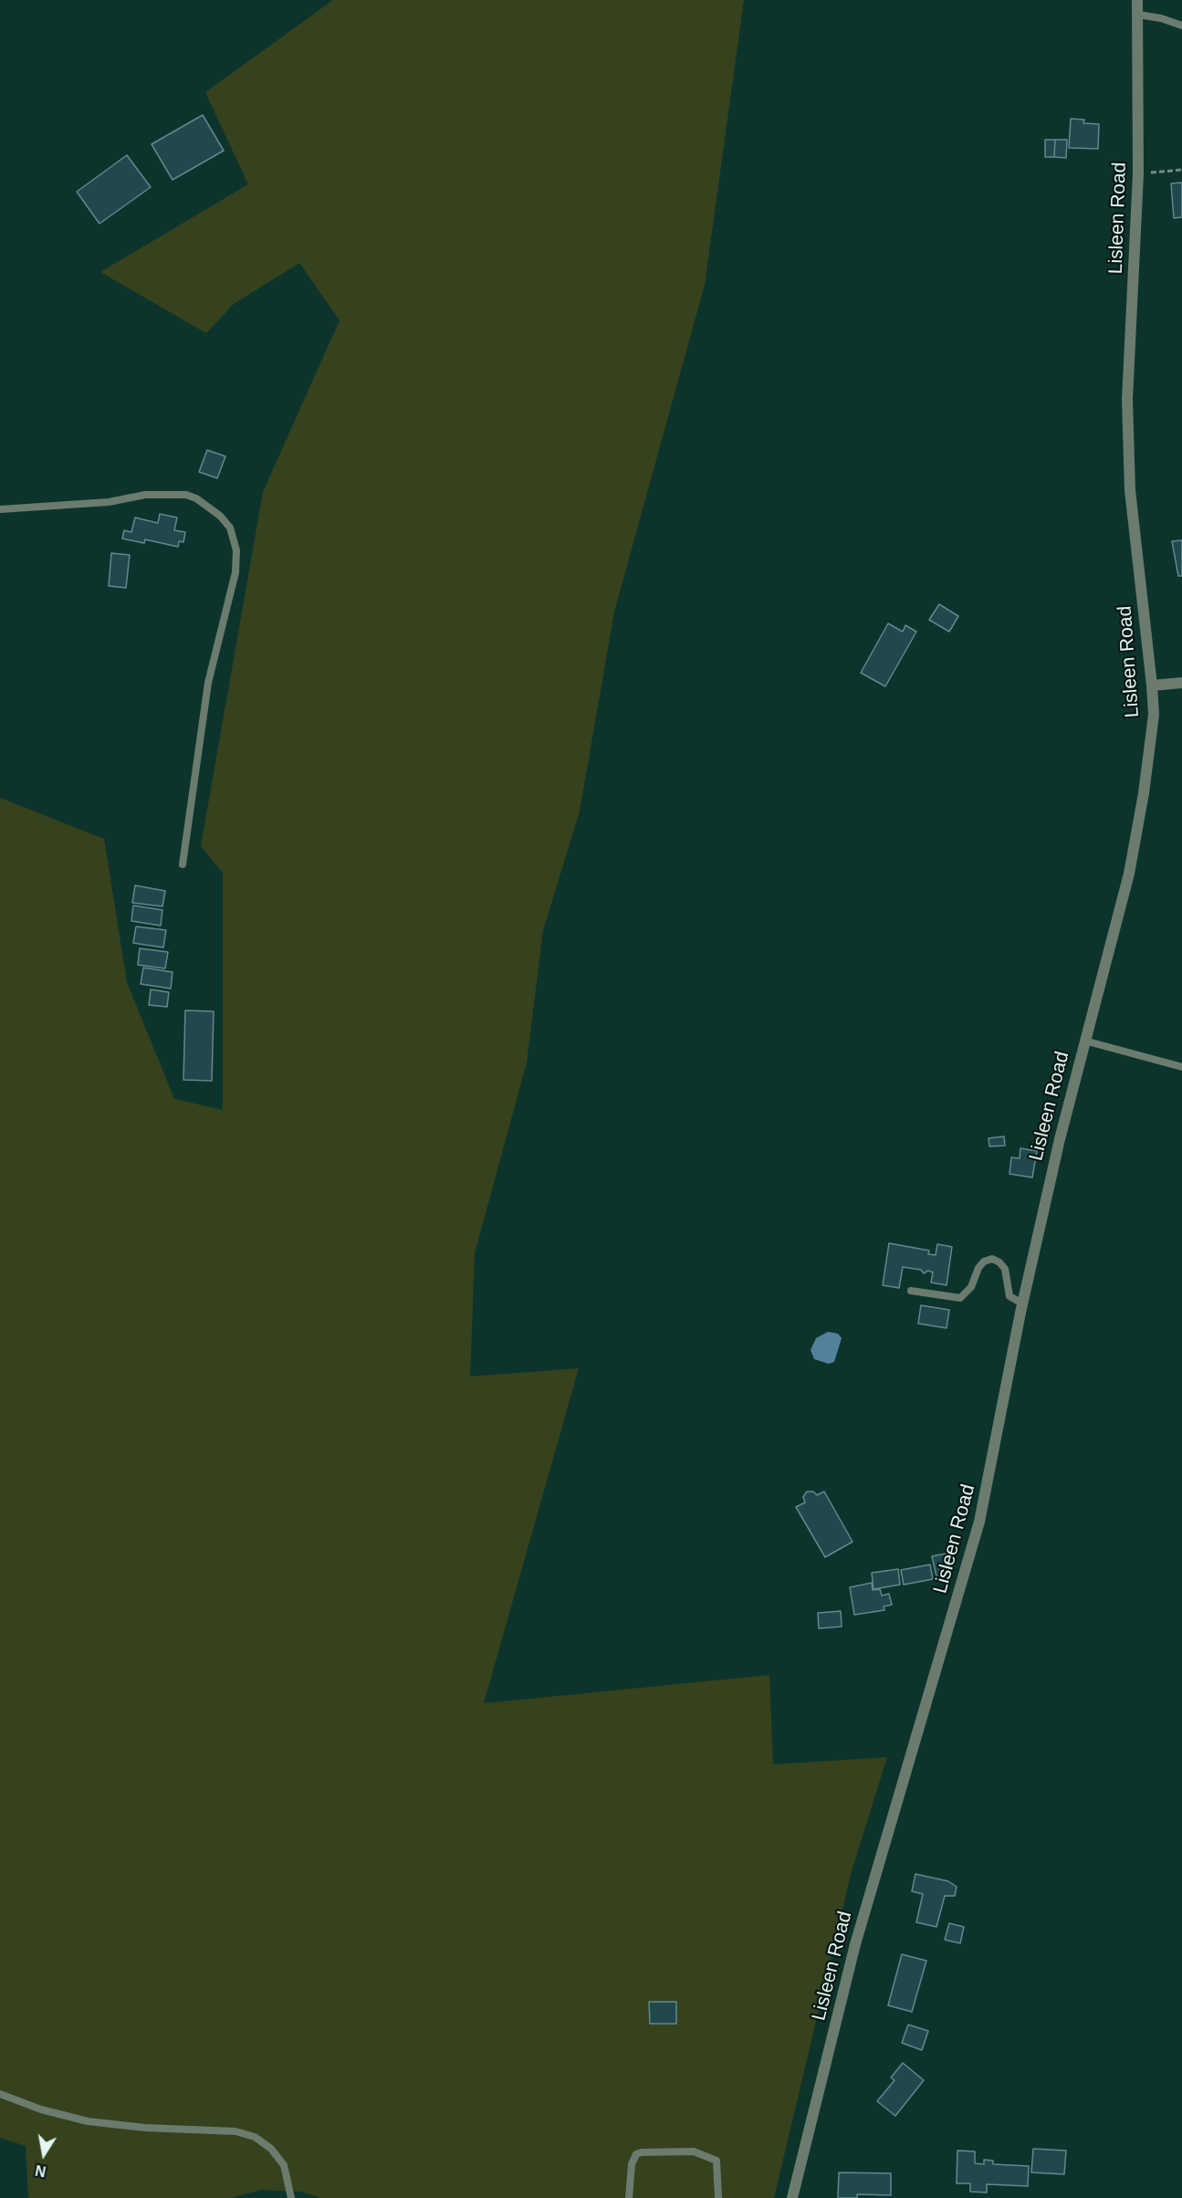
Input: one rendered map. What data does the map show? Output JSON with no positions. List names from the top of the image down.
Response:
{
  "streets": {
    "street": ["Lisleen Road"]
  },
  "north": "bottom"
}
